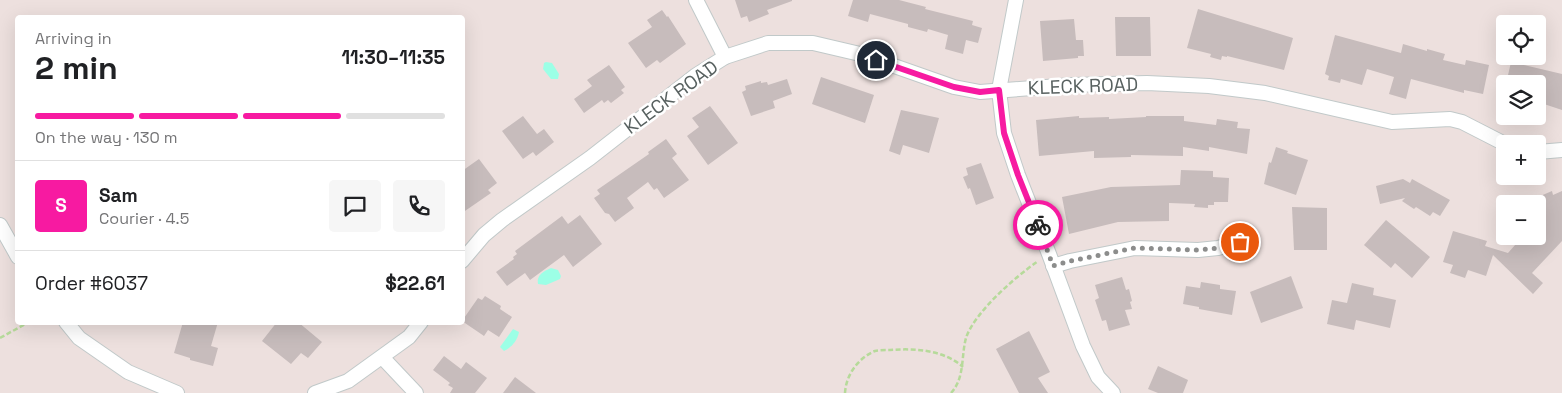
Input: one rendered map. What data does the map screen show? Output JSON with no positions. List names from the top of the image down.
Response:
{
  "streets": {
    "street": ["KLECK ROAD"]
  },
  "page": {
    "map_buttons": ["+", "−"],
    "heading": ["2 min", "Arriving in", "11:30–11:35"],
    "panel": [
      "Sam",
      "Courier · 4.5",
      "Order #6037",
      "$22.61"
    ],
    "bar": "On the way · 130 m",
    "round": "S"
  }
}
